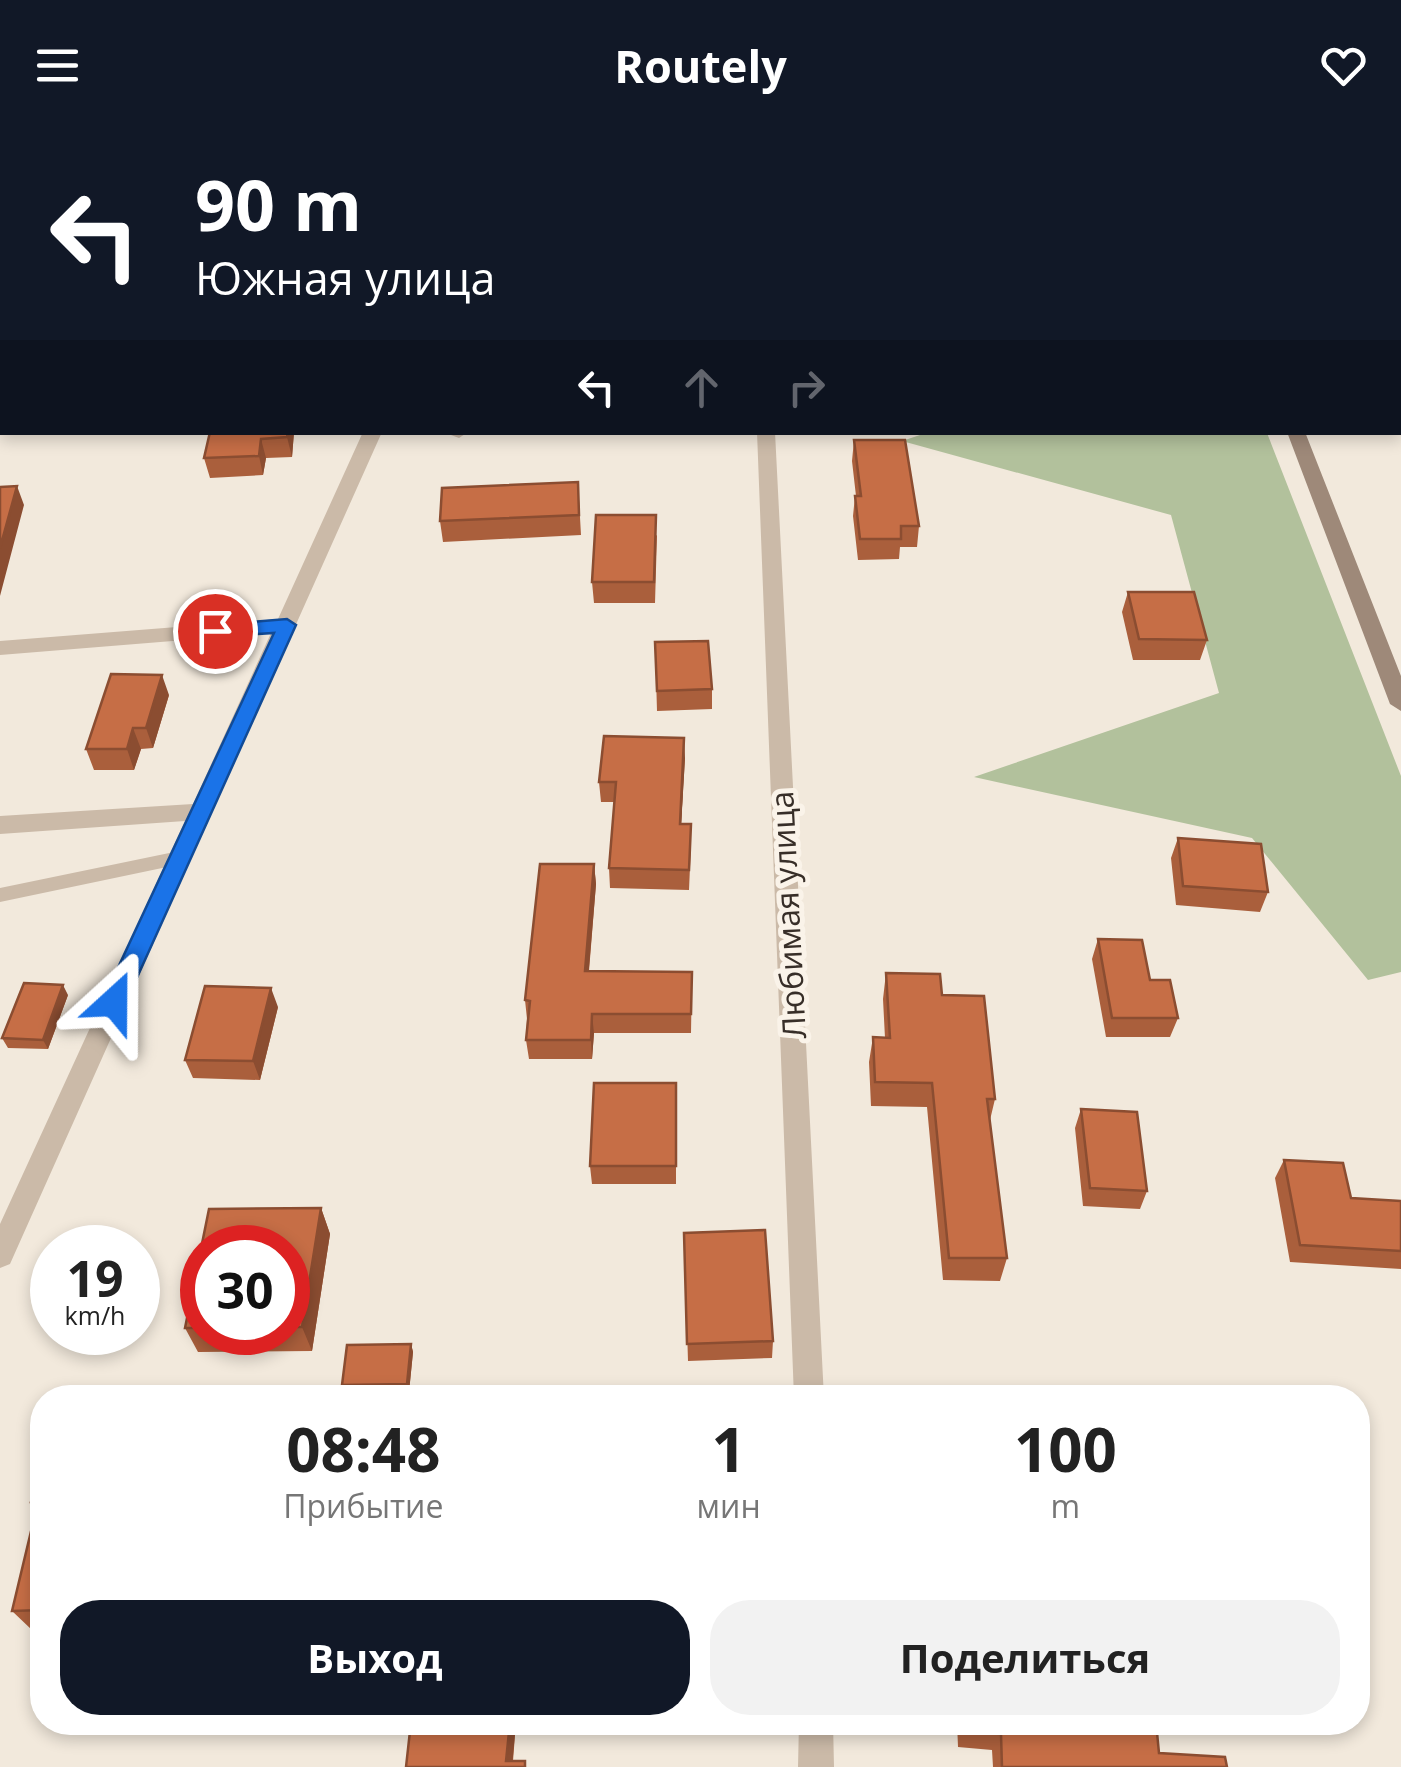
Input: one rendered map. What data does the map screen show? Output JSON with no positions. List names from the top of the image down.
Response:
{
  "streets": {
    "street": ["Любимая улица"]
  },
  "page": {
    "header": "Routely",
    "turn": ["90 m", "Южная улица"],
    "speed": "19 km/h",
    "limit": "30",
    "eta": [
      "08:48",
      "Прибытие",
      "1",
      "мин",
      "100",
      "m"
    ],
    "buttons": ["Выход", "Поделиться"]
  }
}
